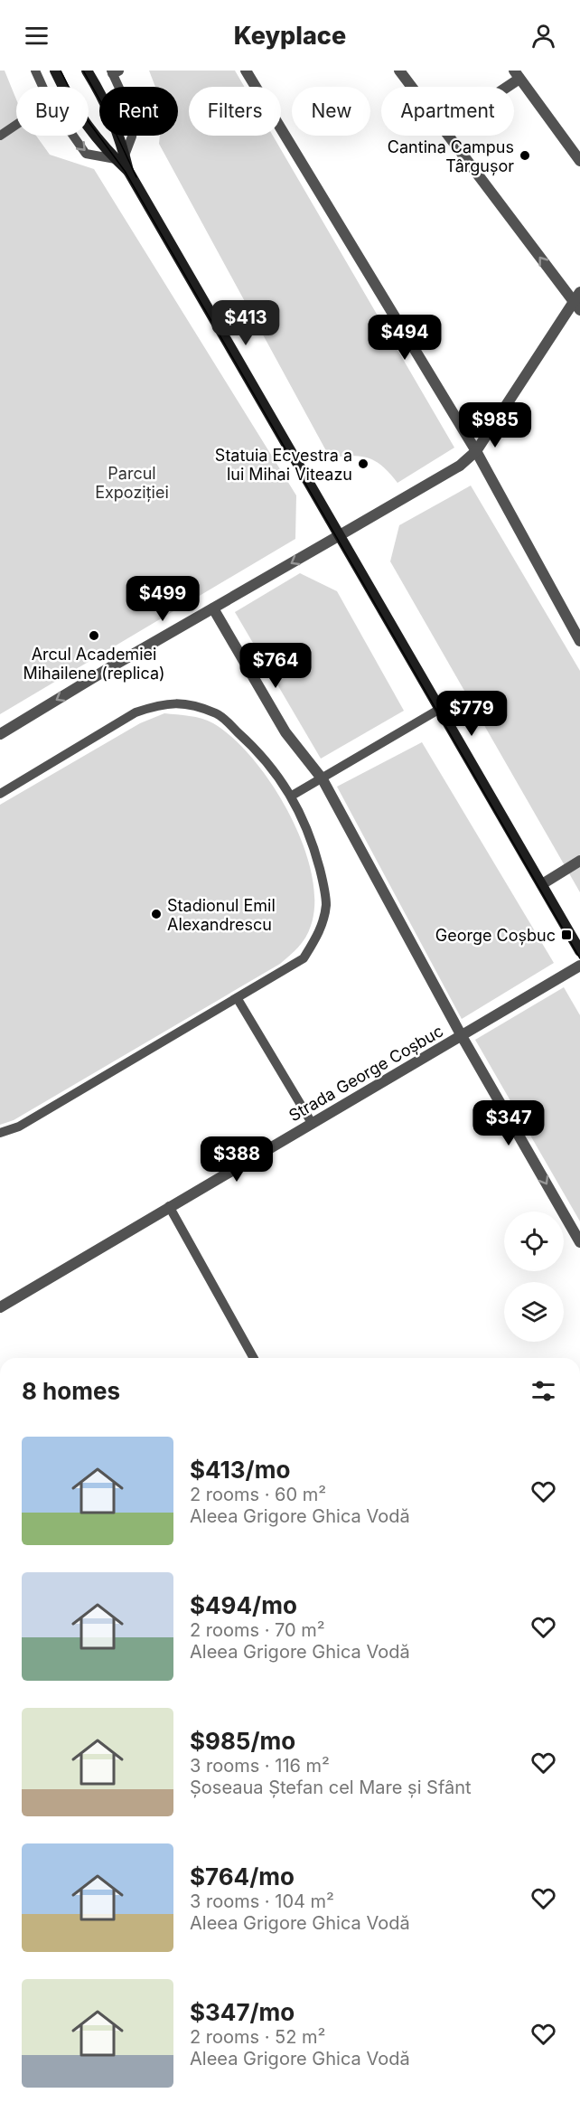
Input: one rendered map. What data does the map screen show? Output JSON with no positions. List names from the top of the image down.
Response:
{
  "streets": {
    "street": ["Strada George Coșbuc"]
  },
  "parks": ["Parcul Expoziției"],
  "places": {
    "other": [
      "Cantina Campus Târgușor",
      "Statuia Ecvestra a lui Mihai Viteazu",
      "Arcul Academiei Mihailene (replica)",
      "Stadionul Emil Alexandrescu"
    ],
    "transit": ["George Coșbuc"]
  },
  "page": {
    "header": "Keyplace",
    "chip": [
      "Buy",
      "Rent",
      "Filters",
      "New",
      "Apartment"
    ],
    "price": [
      "$413",
      "$494",
      "$985",
      "$499",
      "$764",
      "$779",
      "$347",
      "$388"
    ],
    "heading": "8 homes",
    "list": [
      {
        "name": "$413/mo",
        "note": "2 rooms · 60 m² · Aleea Grigore Ghica Vodă"
      },
      {
        "name": "$494/mo",
        "note": "2 rooms · 70 m² · Aleea Grigore Ghica Vodă"
      },
      {
        "name": "$985/mo",
        "note": "3 rooms · 116 m² · Șoseaua Ștefan cel Mare și Sfânt"
      },
      {
        "name": "$764/mo",
        "note": "3 rooms · 104 m² · Aleea Grigore Ghica Vodă"
      },
      {
        "name": "$347/mo",
        "note": "2 rooms · 52 m² · Aleea Grigore Ghica Vodă"
      }
    ]
  }
}
